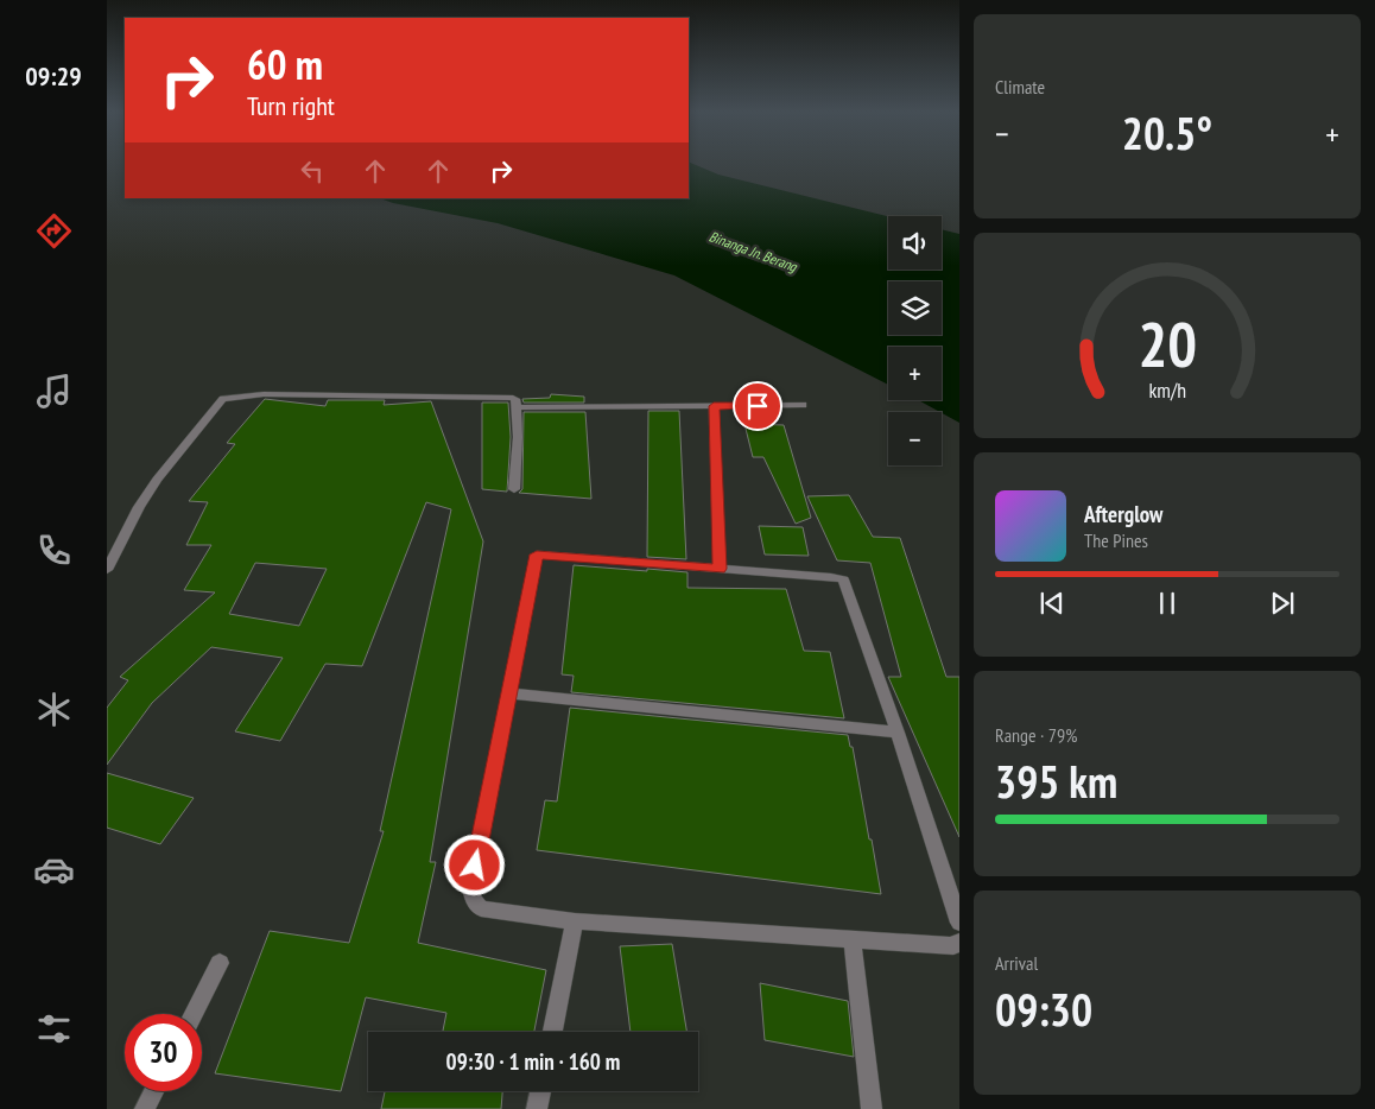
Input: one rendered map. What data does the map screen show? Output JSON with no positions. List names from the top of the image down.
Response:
{
  "water": ["Binanga Jn. Berang"],
  "page": {
    "tabs": "09:29",
    "tile": [
      "Climate",
      ["Range · 79%", "395 km"],
      ["Arrival", "09:30"]
    ],
    "turn": ["60 m", "Turn right"],
    "heat": ["−", "20.5°", "+"],
    "map_buttons": ["+", "−"],
    "song": ["Afterglow", "The Pines"],
    "limit": "30",
    "trip": "09:30 · 1 min · 160 m",
    "gauge": ["20", "km/h"]
  }
}
